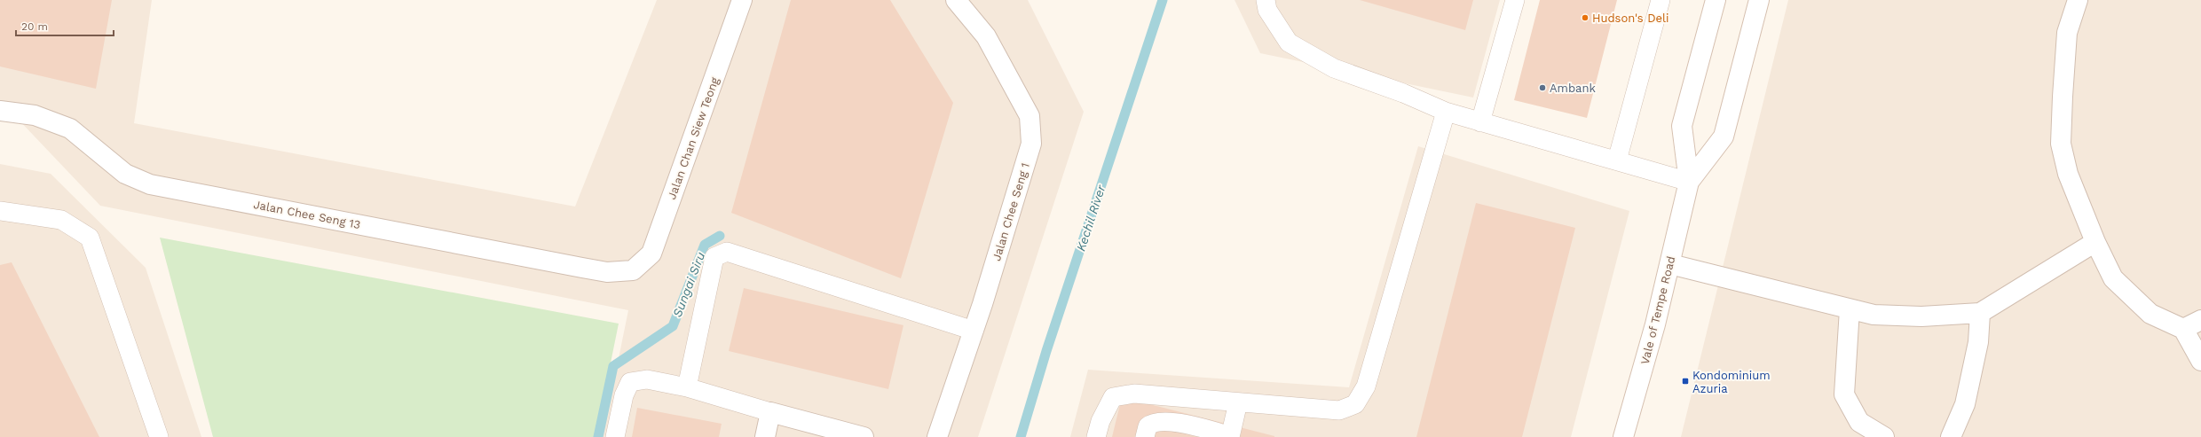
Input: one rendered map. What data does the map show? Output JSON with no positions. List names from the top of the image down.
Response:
{
  "streets": {
    "street": [
      "Jalan Chan Siew Teong",
      "Jalan Chee Seng 1",
      "Jalan Chee Seng 13",
      "Vale of Tempe Road"
    ]
  },
  "crossings": [
    ["Jalan Chan Siew Teong", "Jalan Chee Seng 13"]
  ],
  "water": ["Kechil River", "Sungai Siru"],
  "places": {
    "other": ["Hudson's Deli", "Ambank"],
    "transit": ["Kondominium Azuria"]
  },
  "scale_bar": "20 m"
}
